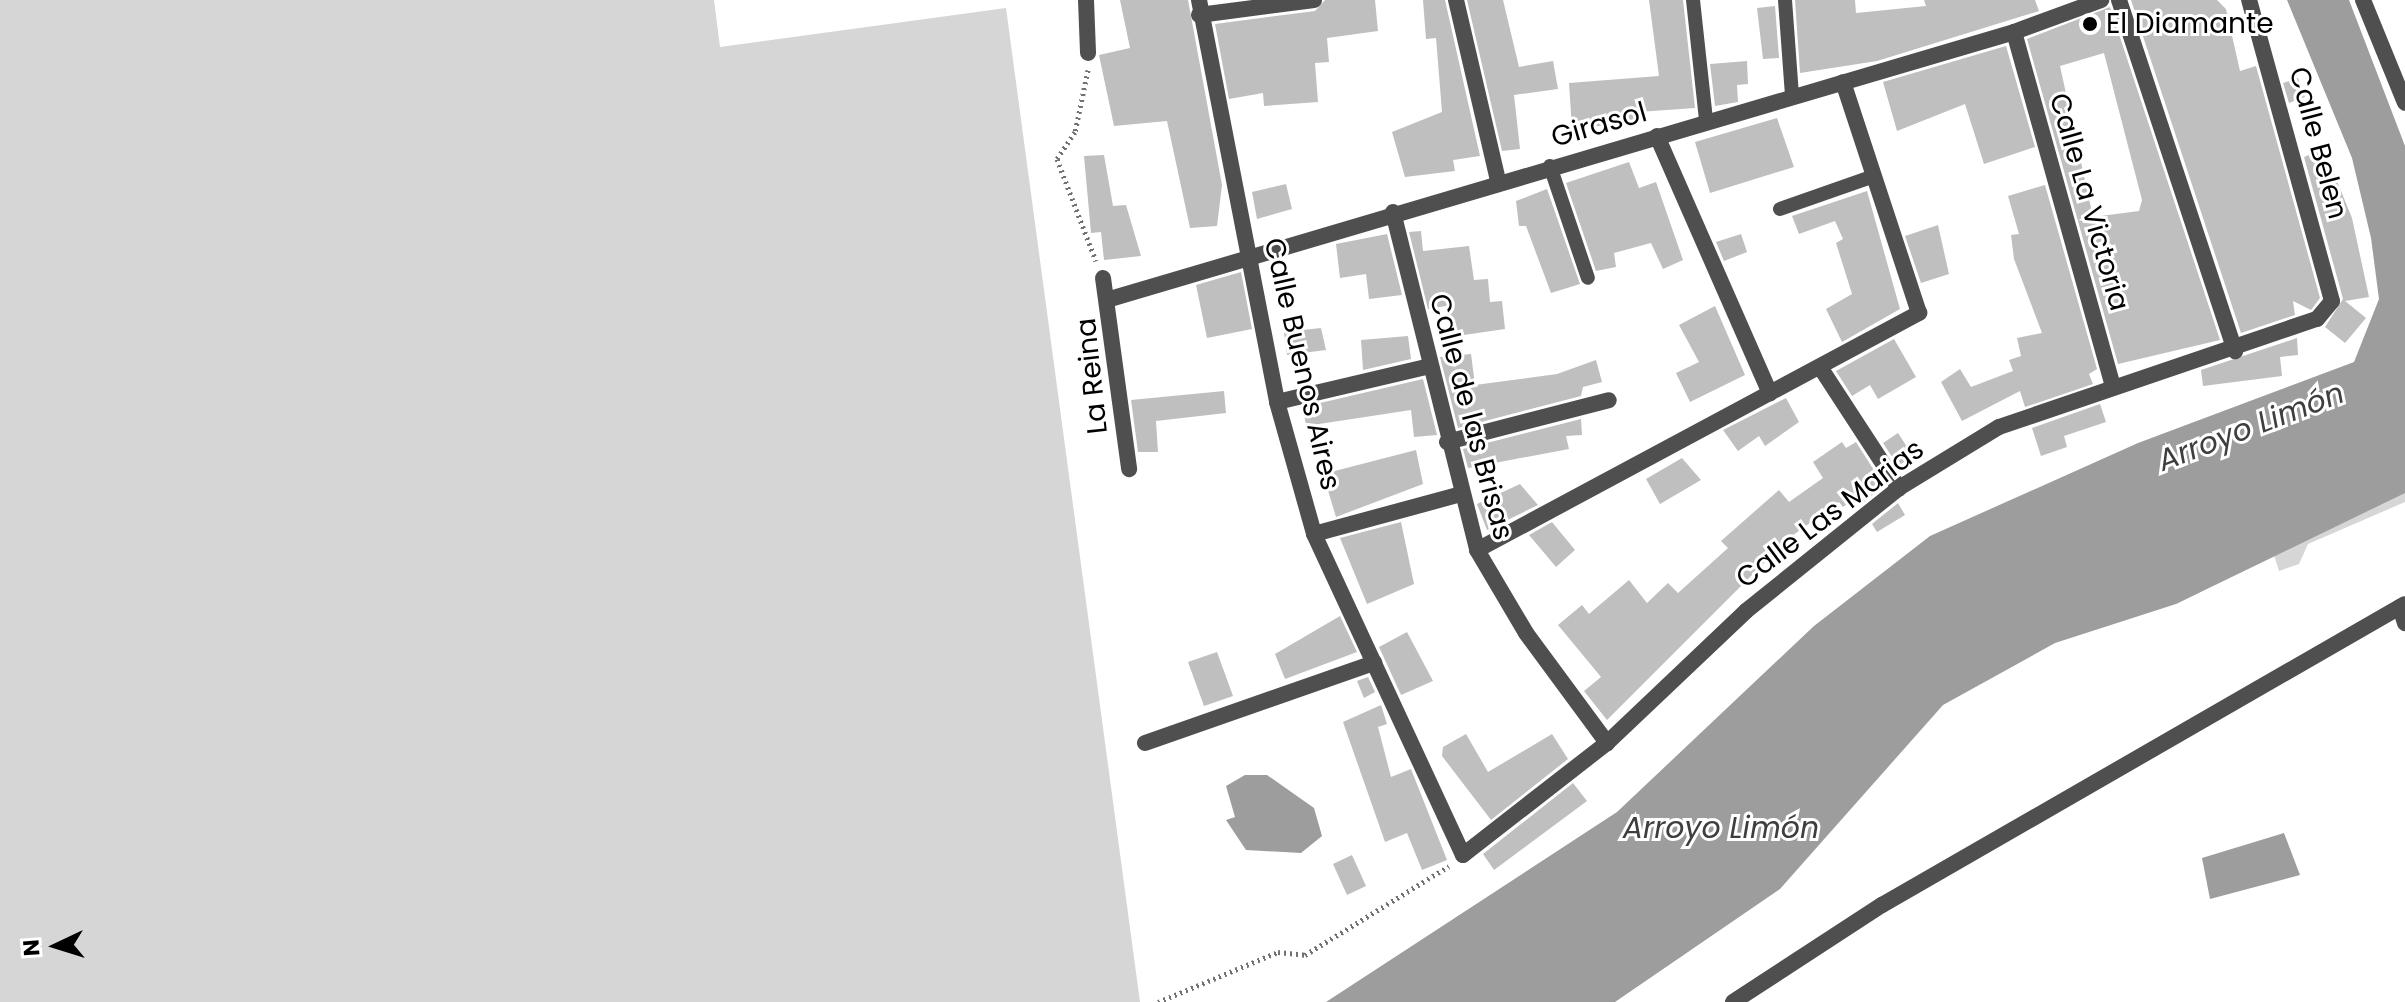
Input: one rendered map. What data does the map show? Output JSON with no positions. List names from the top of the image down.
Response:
{
  "streets": {
    "street": [
      "Girasol",
      "Calle Belen",
      "Calle La Victoria",
      "Calle Buenos Aires",
      "La Reina",
      "Calle de las Brisas",
      "Calle Las Marias"
    ]
  },
  "crossings": [
    ["Girasol", "Calle La Victoria"],
    ["Girasol", "Calle Buenos Aires"],
    ["Girasol", "La Reina"],
    ["Girasol", "Calle de las Brisas"],
    ["Calle Belen", "Calle Las Marias"],
    ["Calle La Victoria", "Calle Las Marias"],
    ["Calle Buenos Aires", "Calle Las Marias"],
    ["Calle de las Brisas", "Calle Las Marias"]
  ],
  "water": ["Arroyo Limón"],
  "places": ["El Diamante"],
  "north": "left"
}
